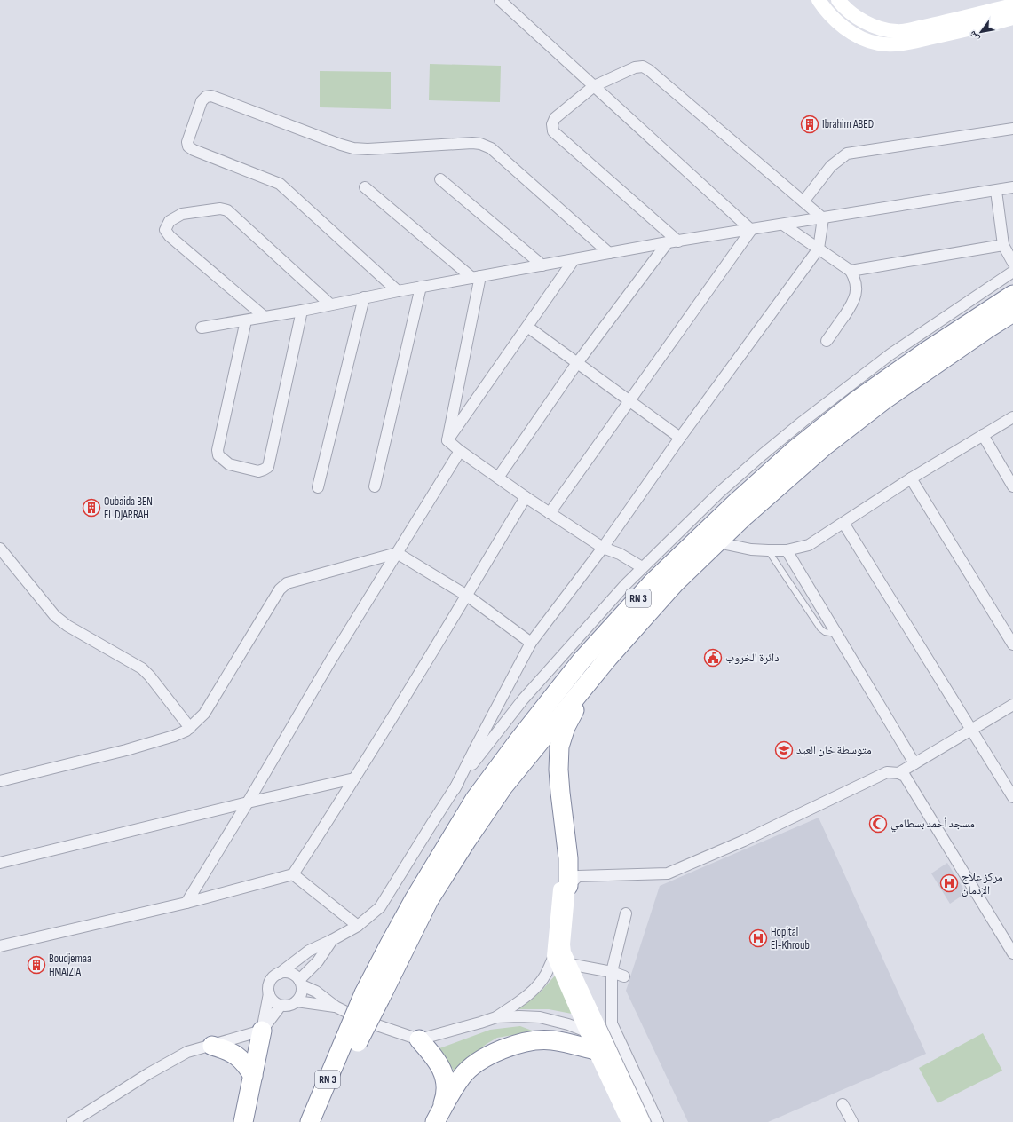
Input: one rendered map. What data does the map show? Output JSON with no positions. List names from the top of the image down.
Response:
{
  "streets": {
    "highway": ["RN 3"]
  },
  "places": {
    "building": ["Ibrahim ABED", "Oubaida BEN EL DJARRAH", "Boudjemaa HMAIZIA"],
    "public building": ["دائرة الخروب"],
    "school or university": ["متوسطة خان العيد"],
    "mosque": ["مسجد أحمد بسطامي"],
    "hospital": ["مركز علاج الإدمان", "Hopital El-Khroub"]
  },
  "north": "bottom left"
}
